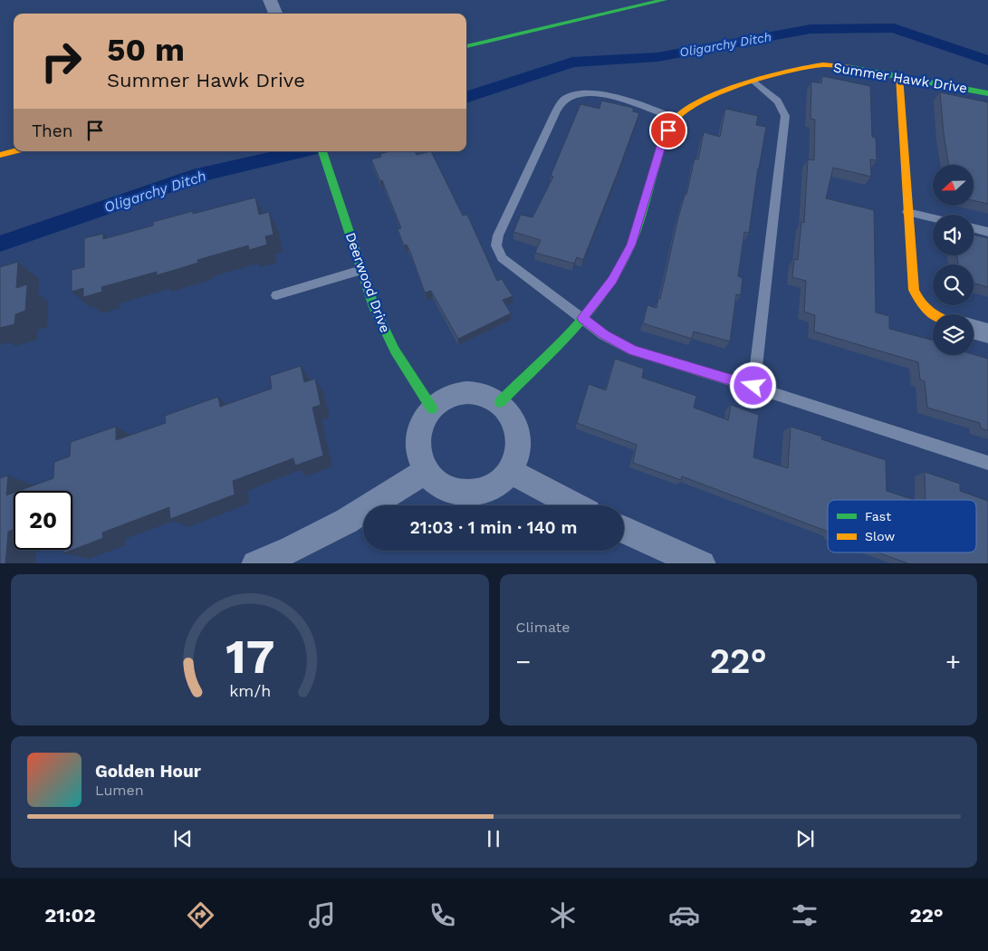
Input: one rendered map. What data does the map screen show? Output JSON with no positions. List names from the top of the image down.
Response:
{
  "streets": {
    "street": ["Summer Hawk Drive", "Deerwood Drive"]
  },
  "crossings": [
    ["Summer Hawk Drive", "Deerwood Drive"]
  ],
  "water": ["Oligarchy Ditch"],
  "legend": ["Fast", "Slow"],
  "north": "left",
  "page": {
    "turn": ["50 m", "Summer Hawk Drive"],
    "then": "Then",
    "limit": "20",
    "trip": "21:03 · 1 min · 140 m",
    "tile": "Climate",
    "heat": ["−", "22°", "+"],
    "song": ["Golden Hour", "Lumen"],
    "tabs": ["21:02", "22°"],
    "gauge": ["17", "km/h"]
  }
}
